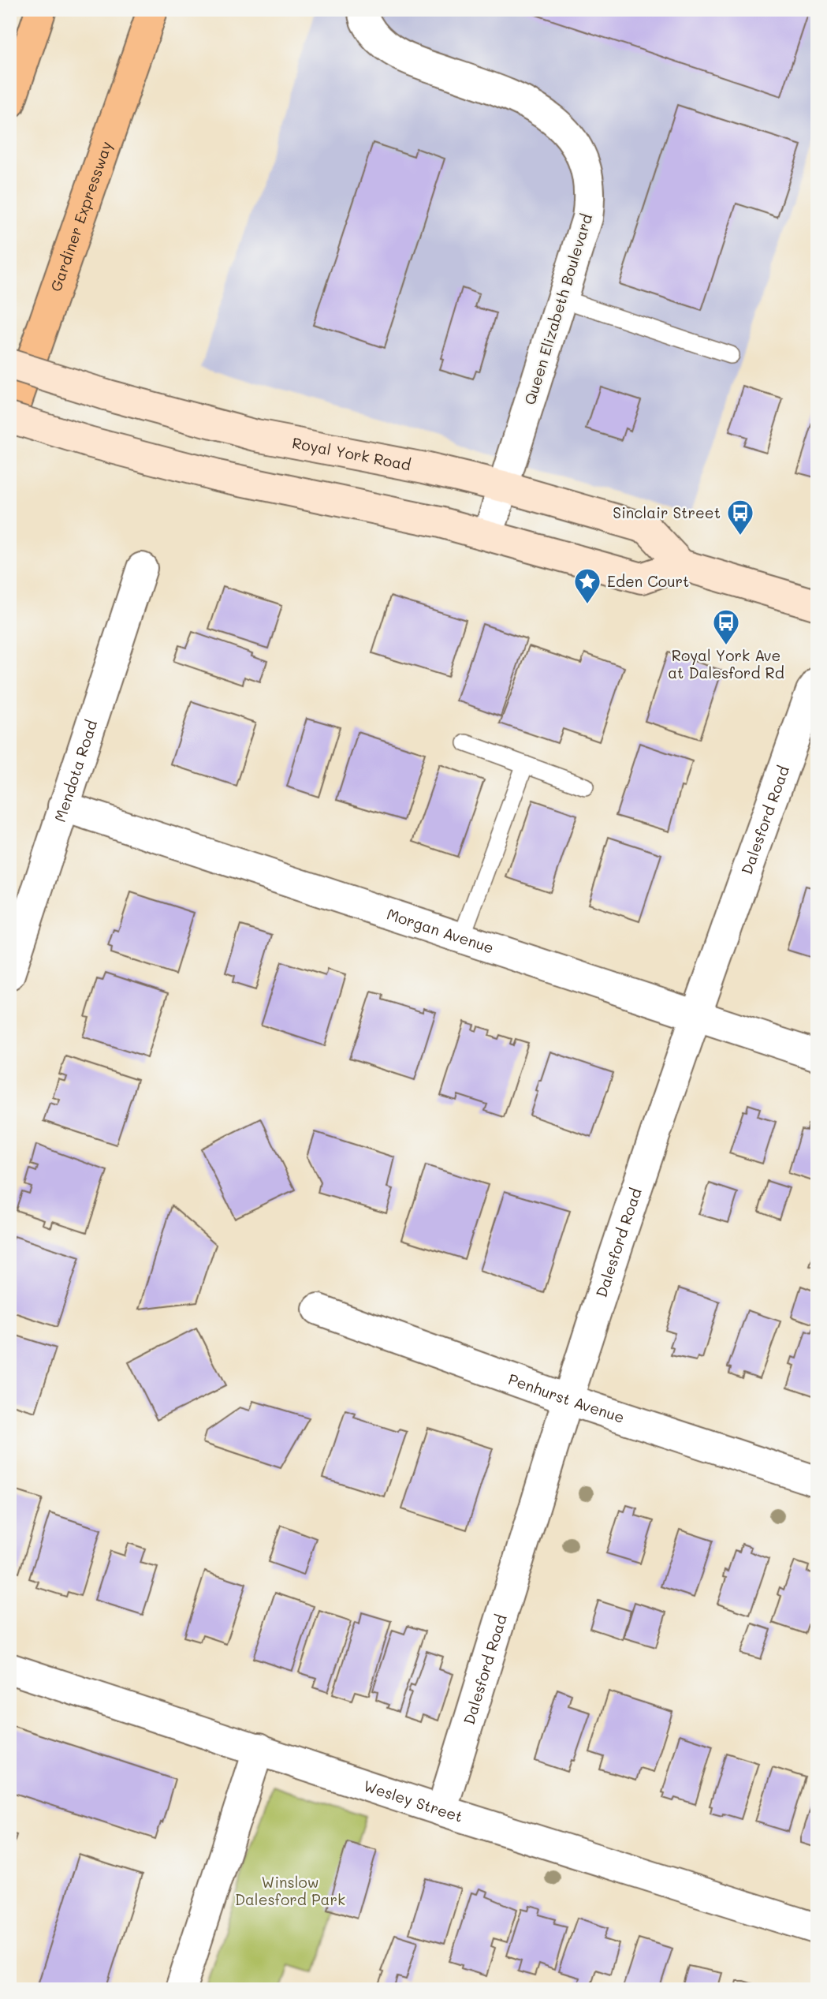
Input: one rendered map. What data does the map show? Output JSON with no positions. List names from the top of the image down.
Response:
{
  "streets": {
    "highway": ["Gardiner Expressway"],
    "main road": ["Royal York Road"],
    "street": [
      "Queen Elizabeth Boulevard",
      "Mendota Road",
      "Dalesford Road",
      "Morgan Avenue",
      "Penhurst Avenue",
      "Wesley Street"
    ]
  },
  "crossings": [
    ["Queen Elizabeth Boulevard", "Royal York Road"],
    ["Mendota Road", "Morgan Avenue"],
    ["Dalesford Road", "Morgan Avenue"],
    ["Dalesford Road", "Penhurst Avenue"],
    ["Dalesford Road", "Wesley Street"]
  ],
  "parks": ["Winslow Dalesford Park"],
  "places": {
    "bus stop": ["Sinclair Street", "Royal York Ave at Dalesford Rd"],
    "place": ["Eden Court"]
  }
}
